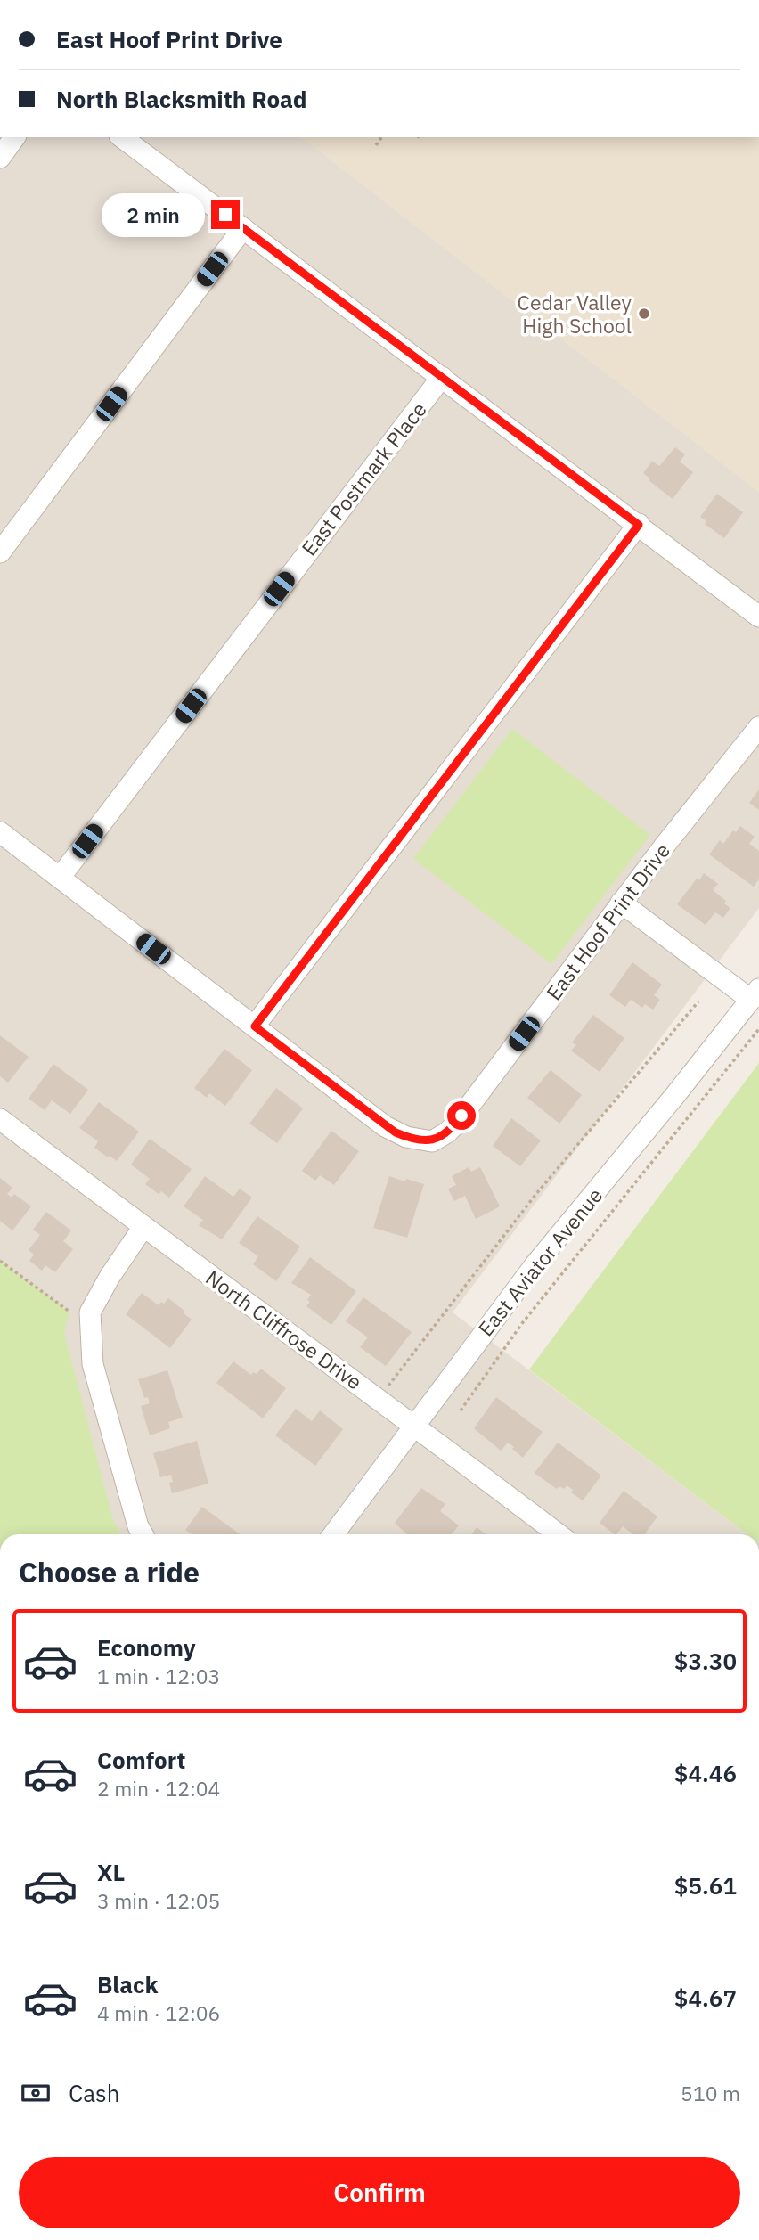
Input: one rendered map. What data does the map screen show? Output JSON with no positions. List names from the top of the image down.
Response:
{
  "streets": {
    "street": [
      "East Postmark Place",
      "East Hoof Print Drive",
      "East Aviator Avenue",
      "North Cliffrose Drive"
    ]
  },
  "crossings": [
    ["East Aviator Avenue", "North Cliffrose Drive"]
  ],
  "places": ["Cedar Valley High School"],
  "page": {
    "banner": ["East Hoof Print Drive", "North Blacksmith Road"],
    "bubble": "2 min",
    "heading": "Choose a ride",
    "list": [
      {
        "name": "Economy",
        "note": "1 min · 12:03",
        "value": "$3.30"
      },
      {
        "name": "Comfort",
        "note": "2 min · 12:04",
        "value": "$4.46"
      },
      {
        "name": "XL",
        "note": "3 min · 12:05",
        "value": "$5.61"
      },
      {
        "name": "Black",
        "note": "4 min · 12:06",
        "value": "$4.67"
      }
    ],
    "pay": ["Cash", "510 m"],
    "buttons": "Confirm"
  }
}
